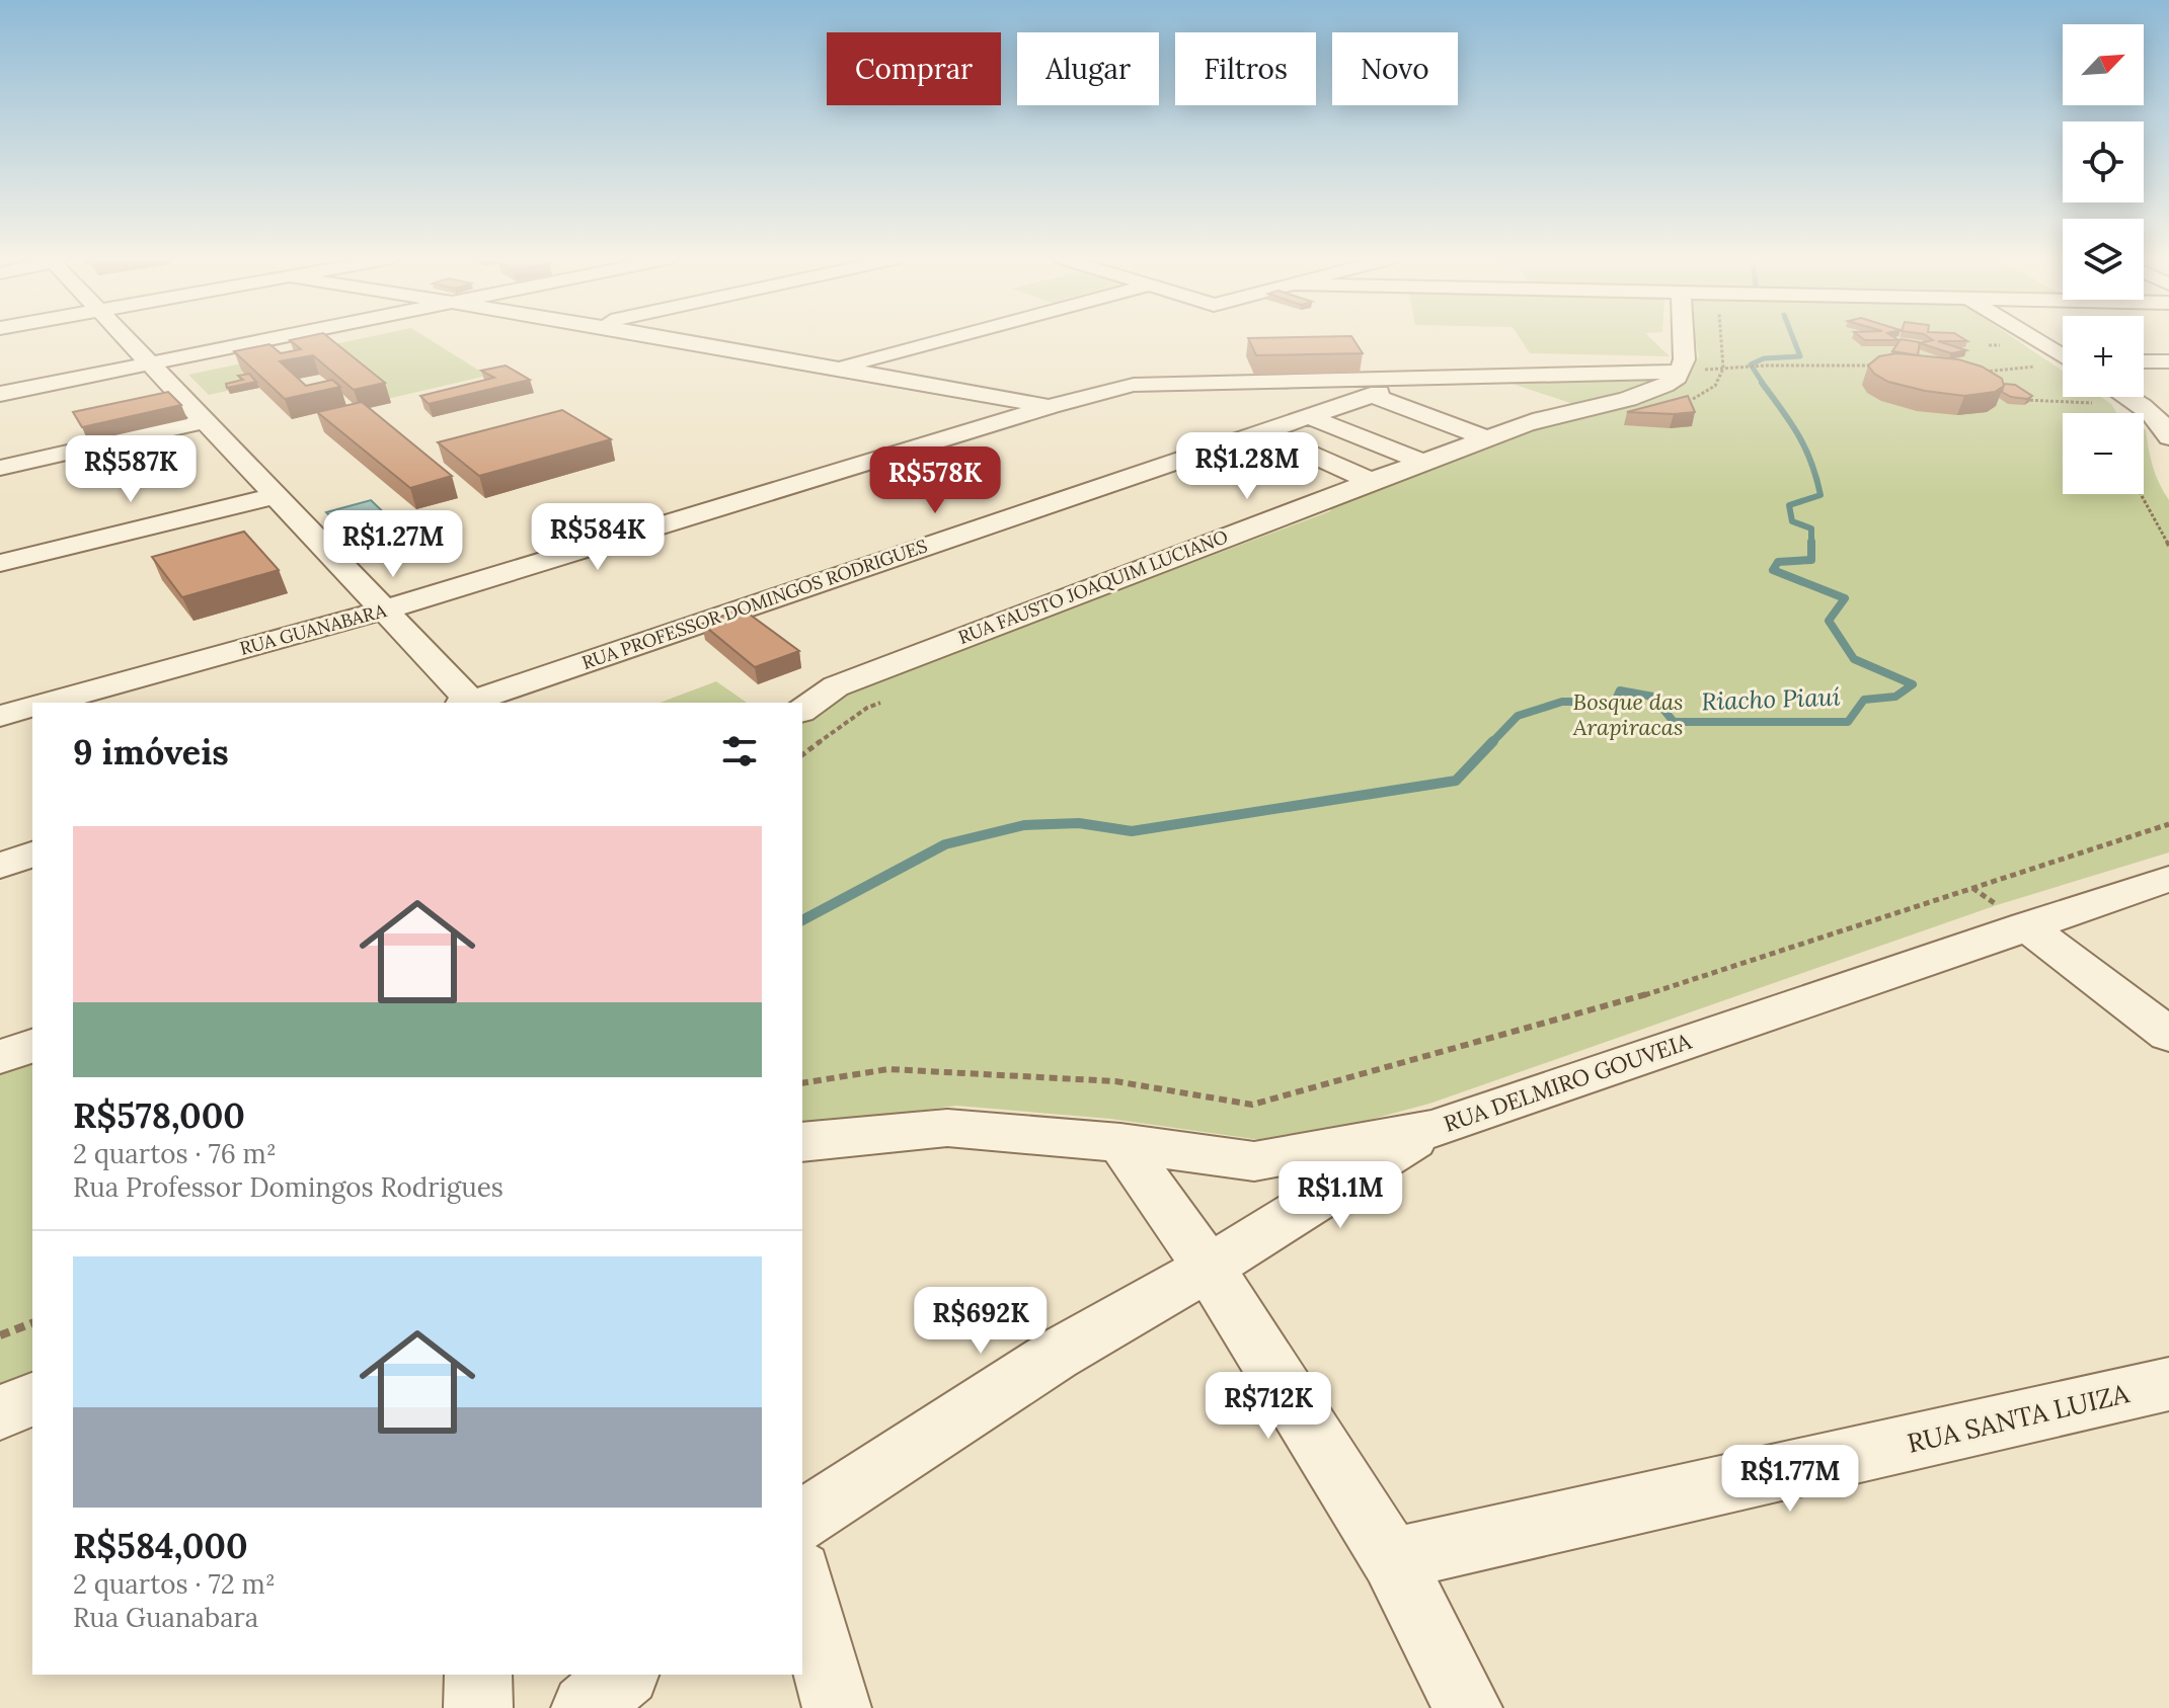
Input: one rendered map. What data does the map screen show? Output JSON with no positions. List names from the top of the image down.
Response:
{
  "streets": {
    "street": [
      "RUA FAUSTO JOAQUIM LUCIANO",
      "RUA PROFESSOR DOMINGOS RODRIGUES",
      "RUA GUANABARA",
      "RUA DELMIRO GOUVEIA",
      "RUA SANTA LUIZA"
    ]
  },
  "crossings": [
    ["RUA FAUSTO JOAQUIM LUCIANO", "RUA GUANABARA"],
    ["RUA PROFESSOR DOMINGOS RODRIGUES", "RUA GUANABARA"]
  ],
  "water": ["Riacho Piauí"],
  "parks": ["Bosque das Arapiracas"],
  "north": "top right",
  "page": {
    "map_buttons": ["+", "−"],
    "chip": [
      "Comprar",
      "Alugar",
      "Filtros",
      "Novo"
    ],
    "price": [
      "R$1.28M",
      "R$587K",
      "R$578K",
      "R$584K",
      "R$1.27M",
      "R$1.1M",
      "R$692K",
      "R$712K",
      "R$1.77M"
    ],
    "heading": "9 imóveis",
    "list": [
      {
        "name": "R$578,000",
        "note": "2 quartos · 76 m² · Rua Professor Domingos Rodrigues"
      },
      {
        "name": "R$584,000",
        "note": "2 quartos · 72 m² · Rua Guanabara"
      }
    ]
  }
}
